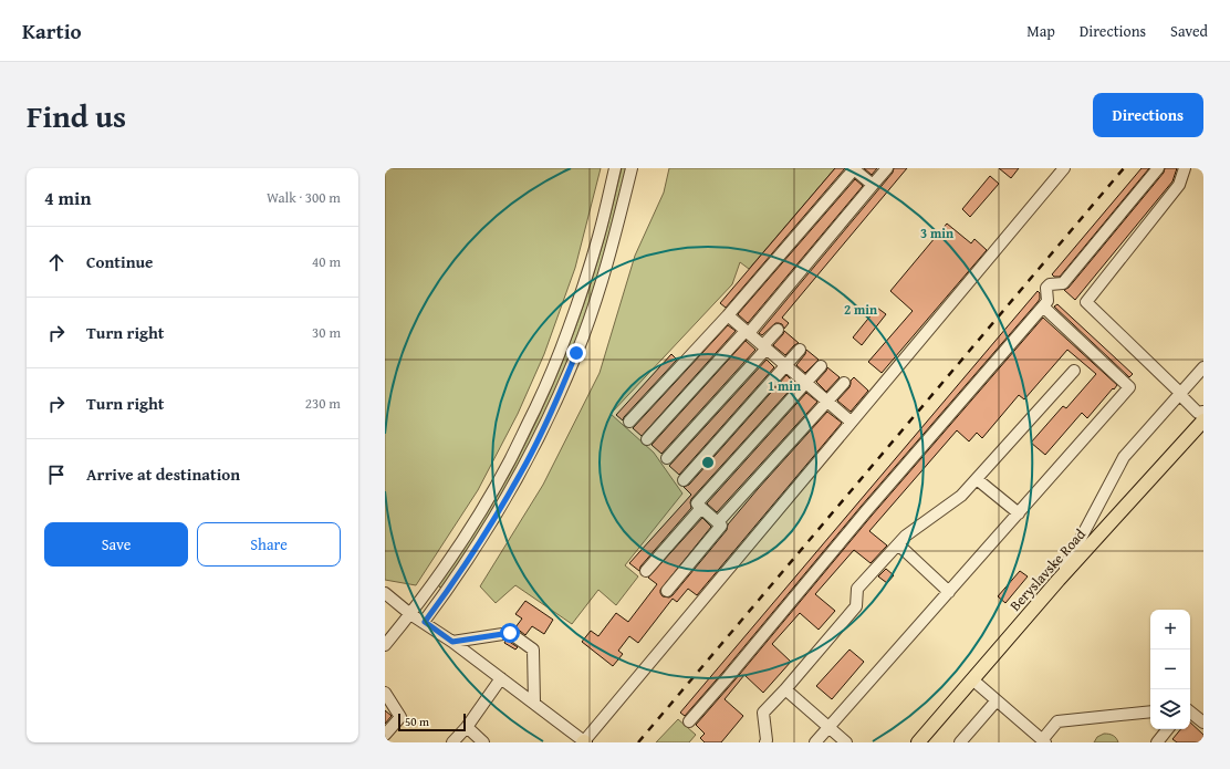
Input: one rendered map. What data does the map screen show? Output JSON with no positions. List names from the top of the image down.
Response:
{
  "streets": {
    "main road": ["Beryslavske Road"]
  },
  "scale_bar": "50 m",
  "page": {
    "header": "Kartio",
    "nav": ["Map", "Directions", "Saved"],
    "title": "Find us",
    "buttons": [
      "Directions",
      ["Save", "Share"]
    ],
    "heading": ["4 min", "Walk · 300 m"],
    "list": [
      ["Continue", "40 m"],
      ["Turn right", "30 m"],
      ["Turn right", "230 m"],
      "Arrive at destination"
    ],
    "map_buttons": ["+", "−"],
    "scale": "50 m"
  },
  "rings": ["3 min", "2 min", "1 min"]
}
